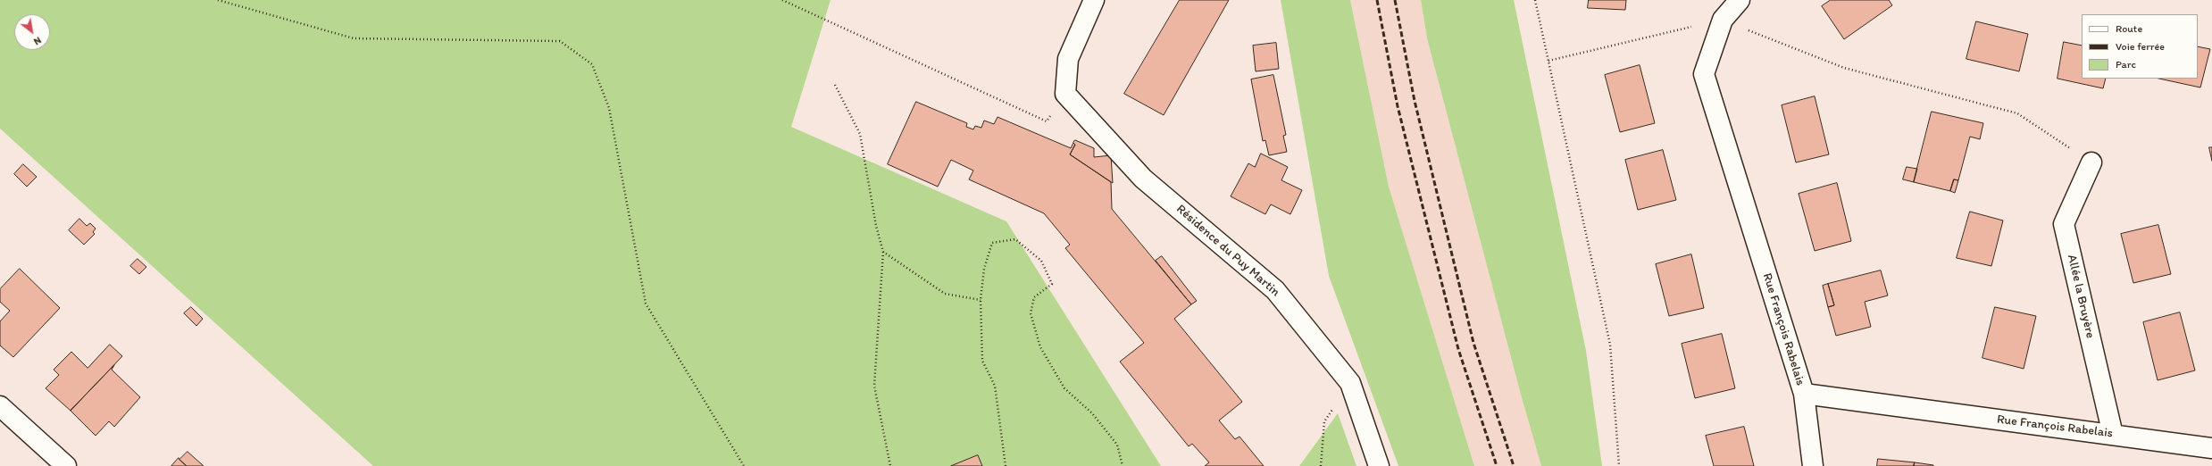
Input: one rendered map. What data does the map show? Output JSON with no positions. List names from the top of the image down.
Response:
{
  "streets": {
    "street": ["Résidence du Puy Martin", "Allée la Bruyère", "Rue François Rabelais"]
  },
  "crossings": [
    ["Allée la Bruyère", "Rue François Rabelais"]
  ],
  "legend": ["Route", "Voie ferrée", "Parc"],
  "north": "bottom right"
}
